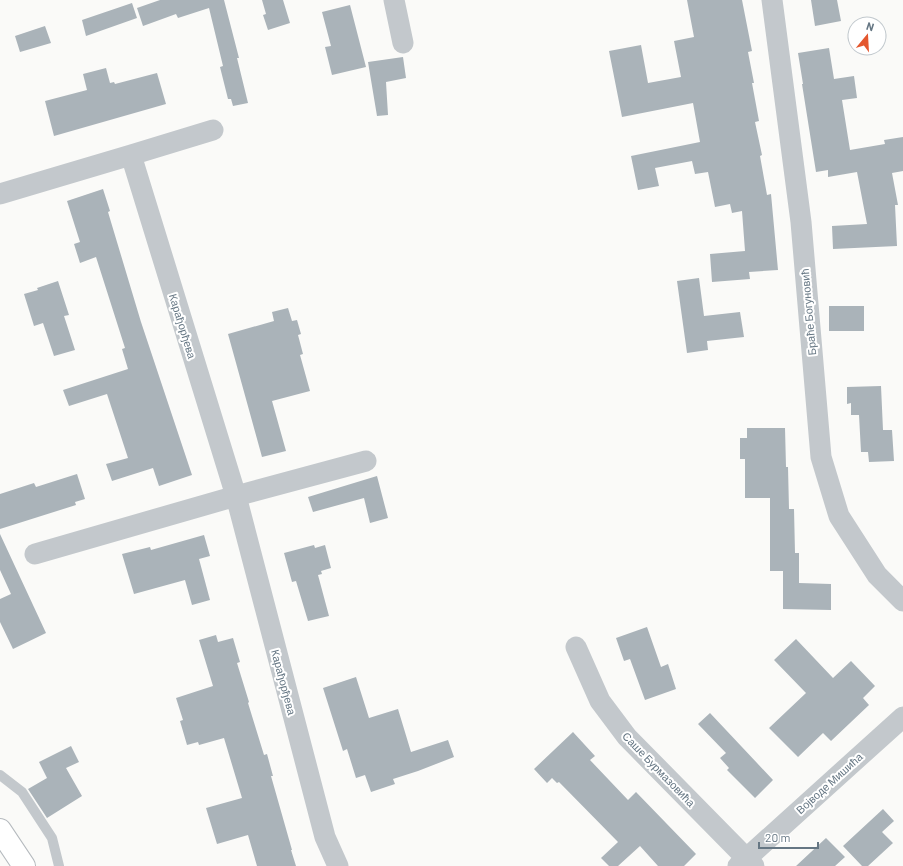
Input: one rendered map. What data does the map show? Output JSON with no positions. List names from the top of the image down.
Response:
{
  "streets": {
    "street": [
      "Браће Богуновић",
      "Карађорђева",
      "Саше Бурмазовића",
      "Војводе Мишића"
    ]
  },
  "crossings": [
    ["Саше Бурмазовића", "Војводе Мишића"]
  ],
  "scale_bar": "20 m",
  "north": "top"
}
